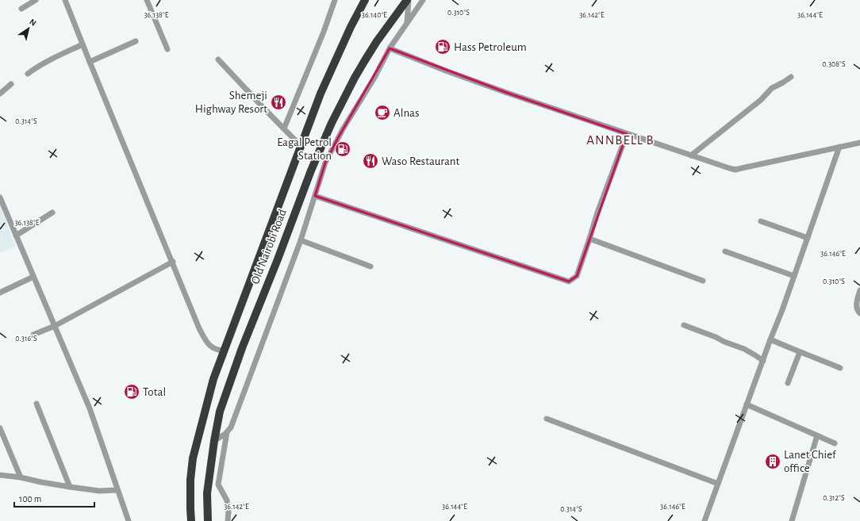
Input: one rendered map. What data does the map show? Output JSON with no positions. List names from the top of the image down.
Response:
{
  "streets": {
    "highway": ["Old Nairobi Road"]
  },
  "districts": ["ANNBELL B"],
  "places": {
    "fuel station": ["Hass Petroleum", "Eagal Petrol Station", "Total"],
    "restaurant": ["Shemeji Highway Resort", "Waso Restaurant"],
    "cafe": ["Alnas"],
    "building": ["Lanet Chief office"]
  },
  "scale_bar": "100 m",
  "north": "top right",
  "coordinates": [
    "0.310°S",
    "36.138°E",
    "36.140°E",
    "36.142°E",
    "36.144°E",
    "0.308°S",
    "0.314°S",
    "36.146°E",
    "0.316°S",
    "0.312°S"
  ]
}
